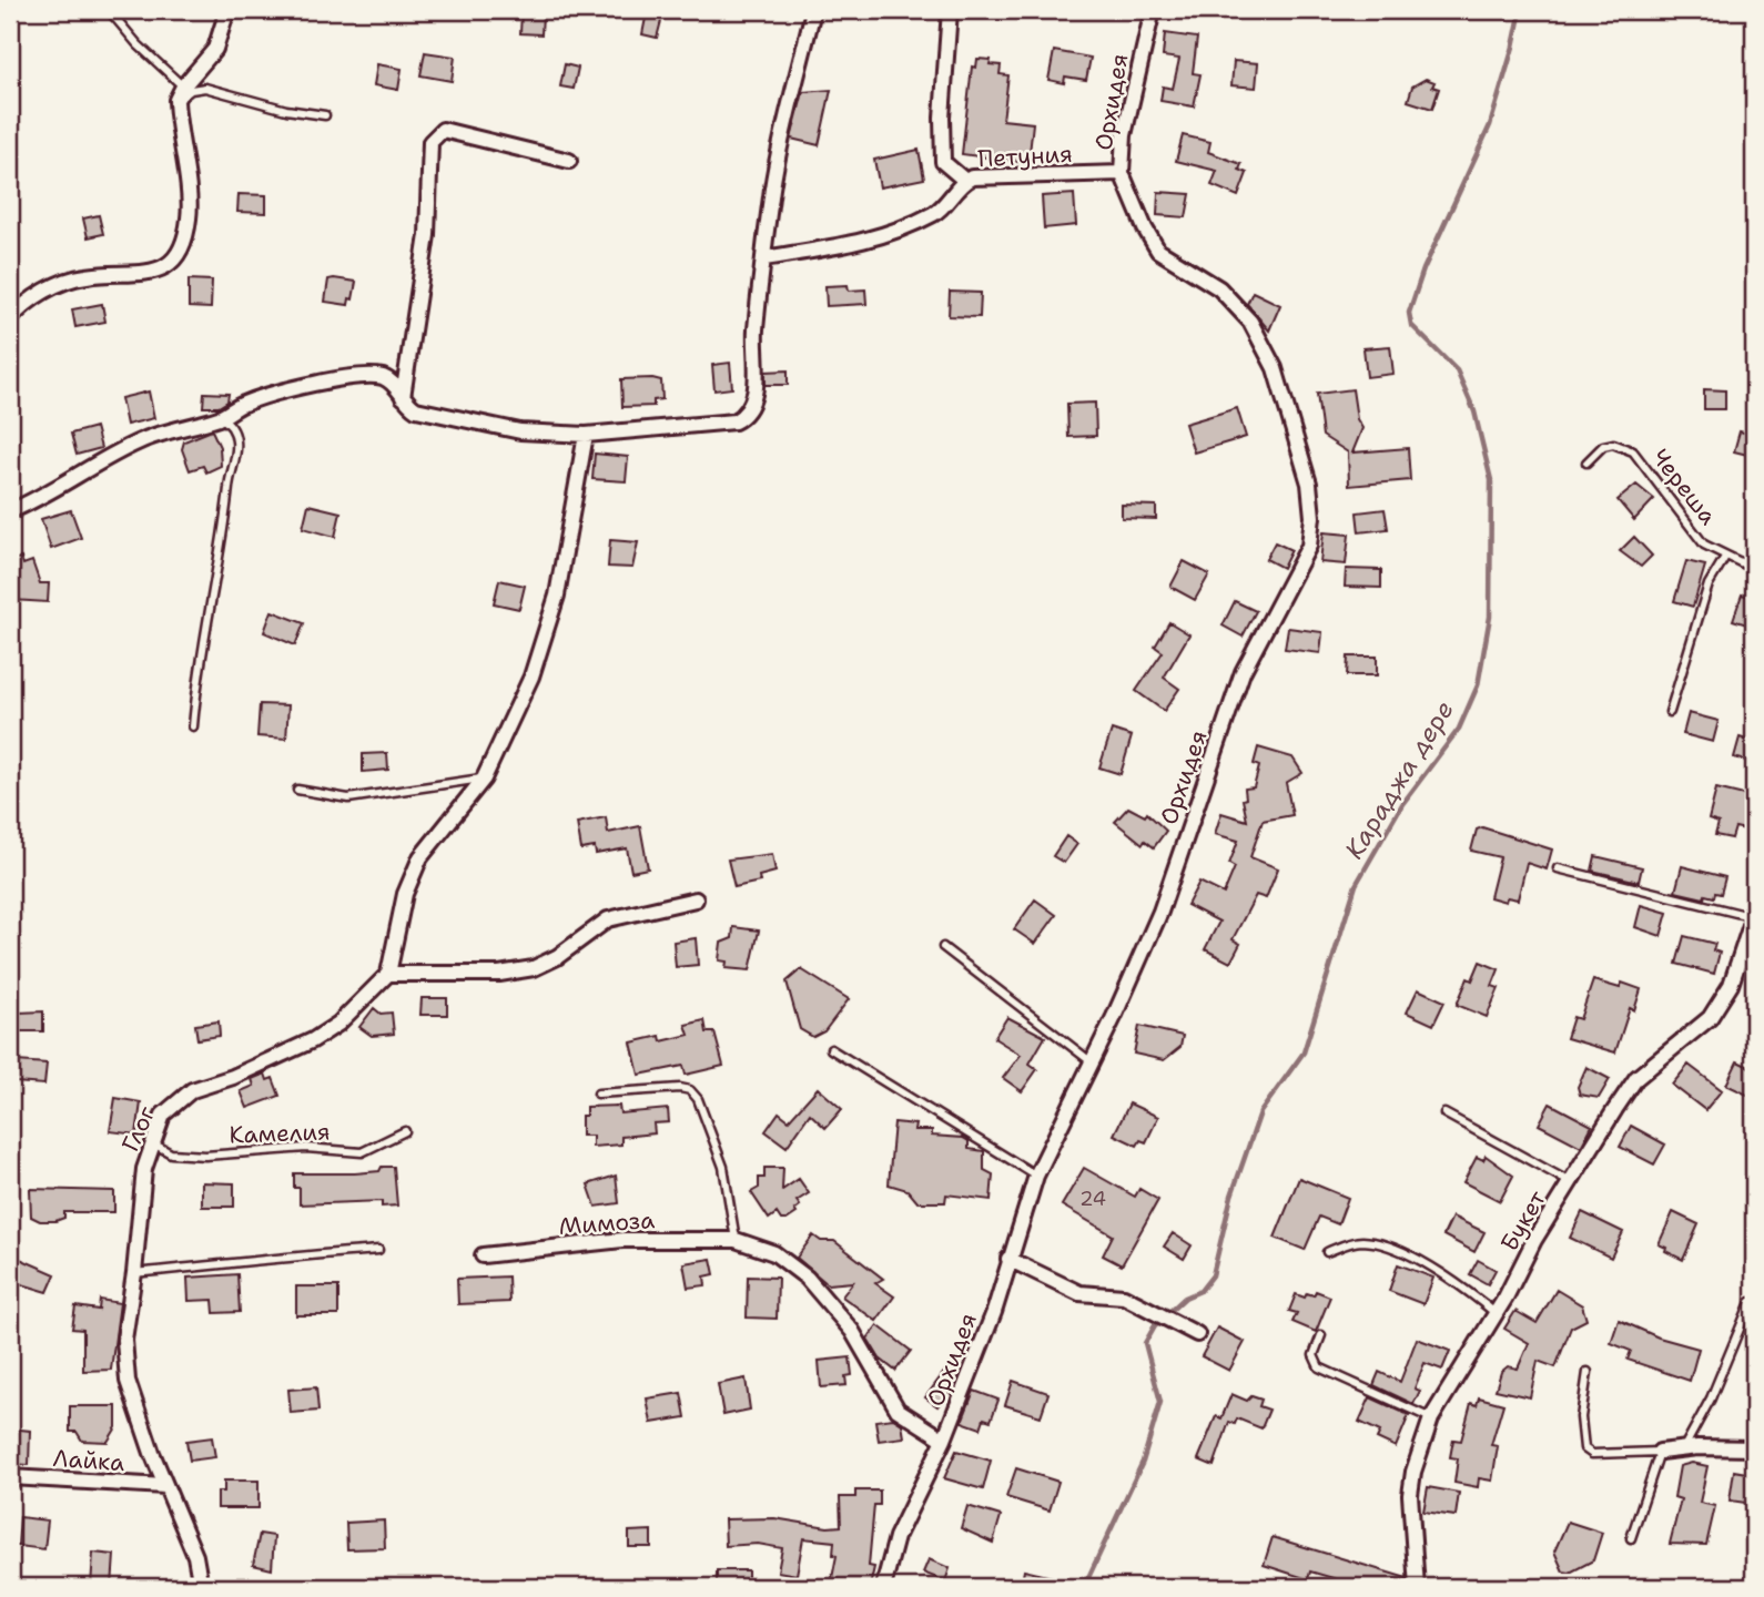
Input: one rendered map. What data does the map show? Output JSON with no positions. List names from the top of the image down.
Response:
{
  "streets": {
    "street": [
      "Орхидея",
      "Петуния",
      "Глог",
      "Букет",
      "Мимоза",
      "Лайка"
    ],
    "lane": ["Череша", "Камелия"]
  },
  "crossings": [
    ["Орхидея", "Петуния"],
    ["Орхидея", "Мимоза"],
    ["Глог", "Камелия"],
    ["Глог", "Лайка"]
  ],
  "water": ["Караджа дере"],
  "house_numbers": ["24"]
}
